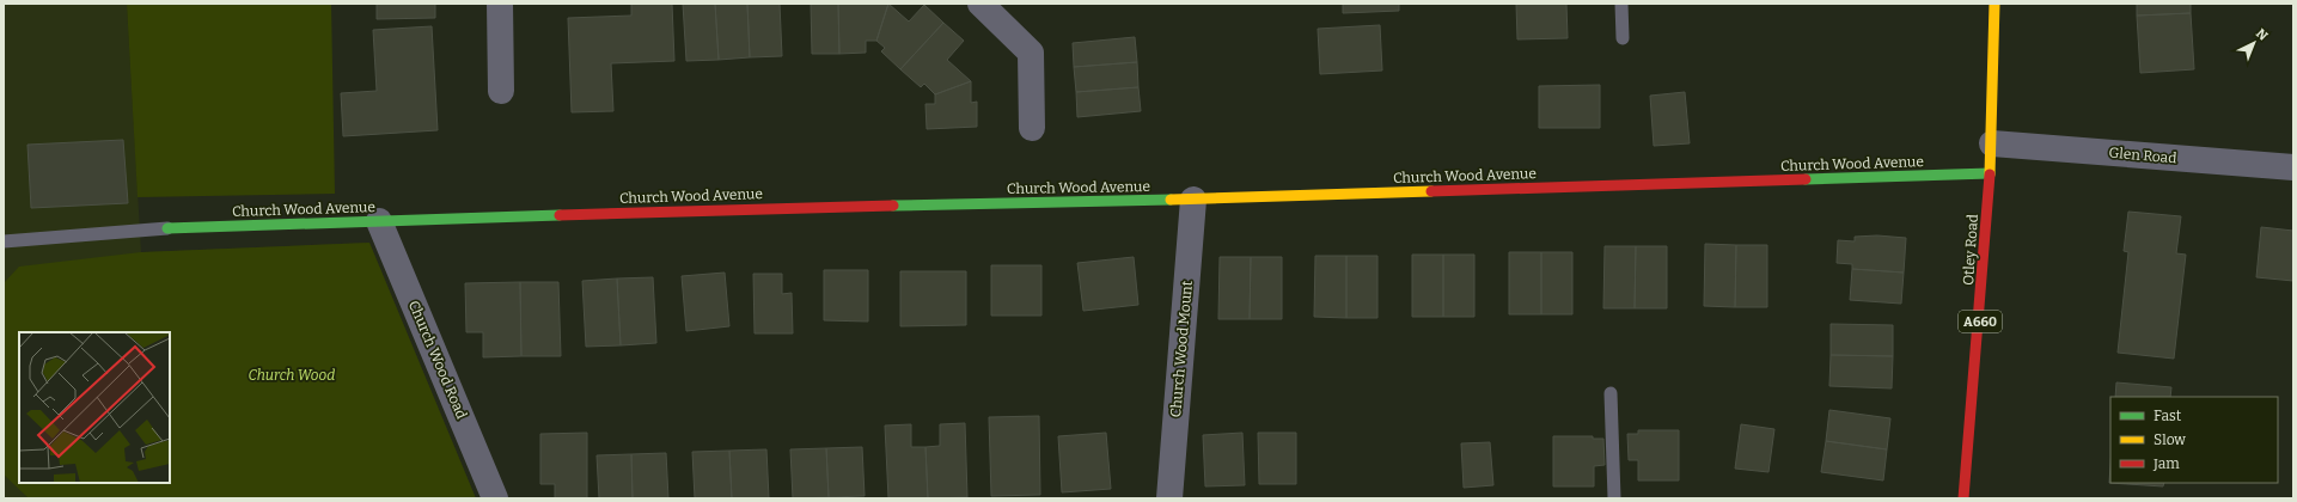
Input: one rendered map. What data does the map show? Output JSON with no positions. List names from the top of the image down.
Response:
{
  "streets": {
    "main road": ["Church Wood Avenue", "Otley Road", "A660"],
    "street": ["Glen Road", "Church Wood Mount", "Church Wood Road"]
  },
  "crossings": [
    ["Glen Road", "Otley Road"],
    ["Church Wood Avenue", "Otley Road"],
    ["Church Wood Avenue", "Church Wood Mount"],
    ["Church Wood Avenue", "Church Wood Road"]
  ],
  "parks": ["Church Wood"],
  "legend": ["Fast", "Slow", "Jam"],
  "north": "top right"
}
